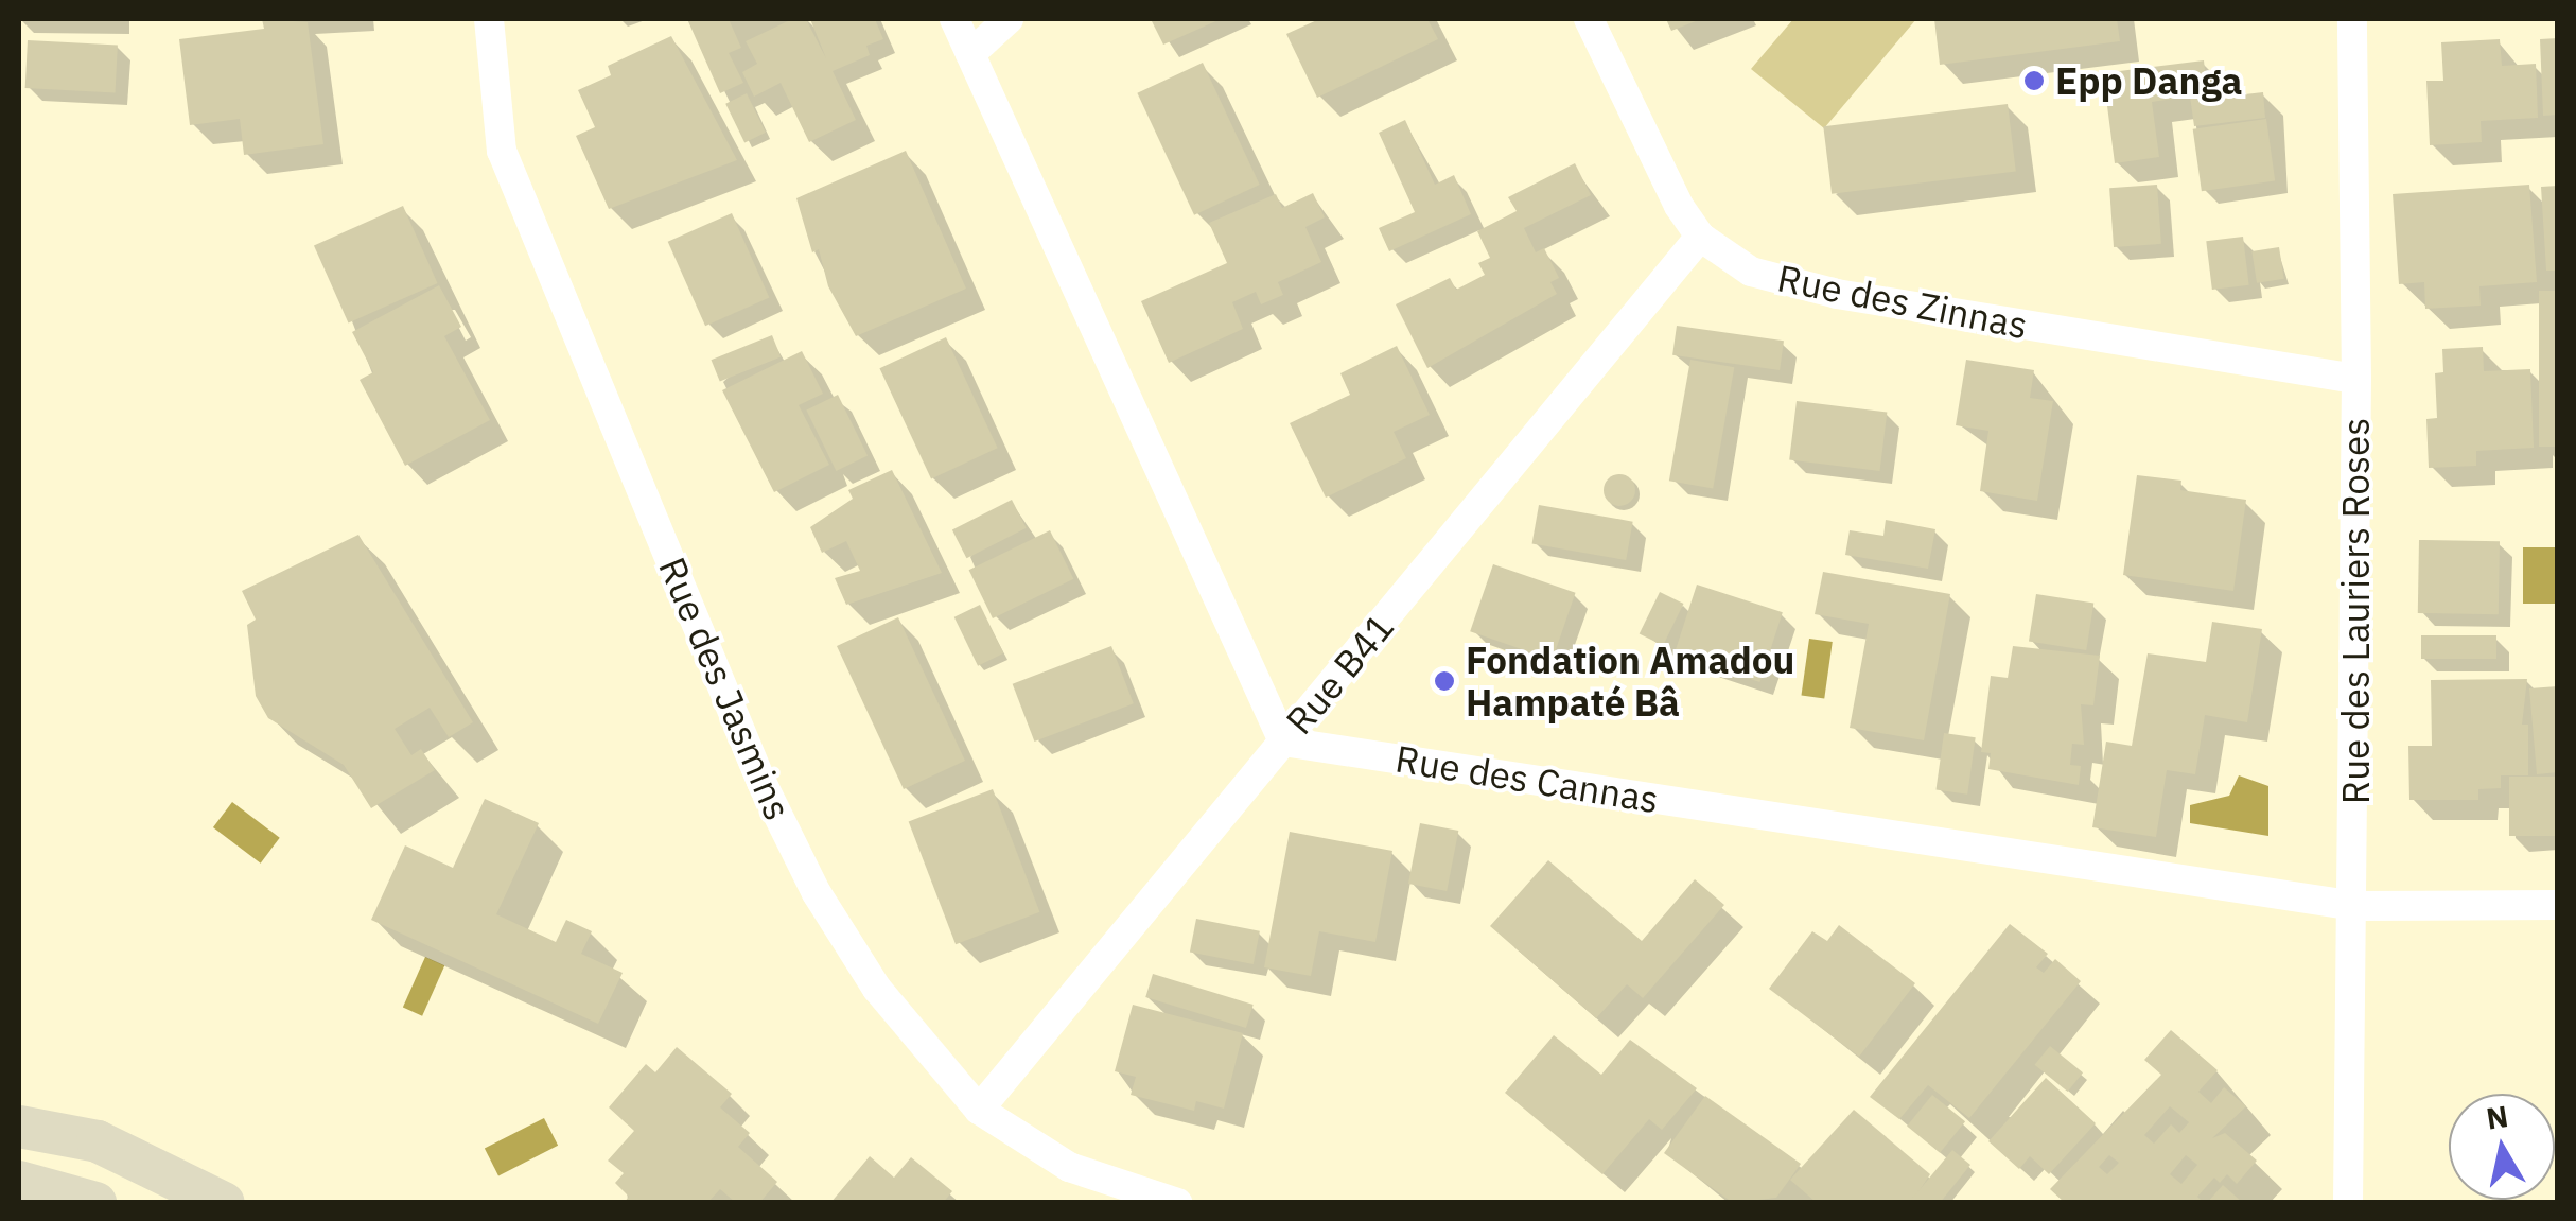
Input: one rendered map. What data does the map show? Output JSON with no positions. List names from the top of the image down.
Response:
{
  "streets": {
    "street": [
      "Rue des Zinnas",
      "Rue des Lauriers Roses",
      "Rue B41",
      "Rue des Jasmins",
      "Rue des Cannas"
    ]
  },
  "crossings": [
    ["Rue des Zinnas", "Rue des Lauriers Roses"],
    ["Rue des Zinnas", "Rue B41"],
    ["Rue des Lauriers Roses", "Rue des Cannas"],
    ["Rue B41", "Rue des Jasmins"],
    ["Rue B41", "Rue des Cannas"]
  ],
  "places": ["Epp Danga", "Fondation Amadou Hampaté Bâ"],
  "north": "top"
}
